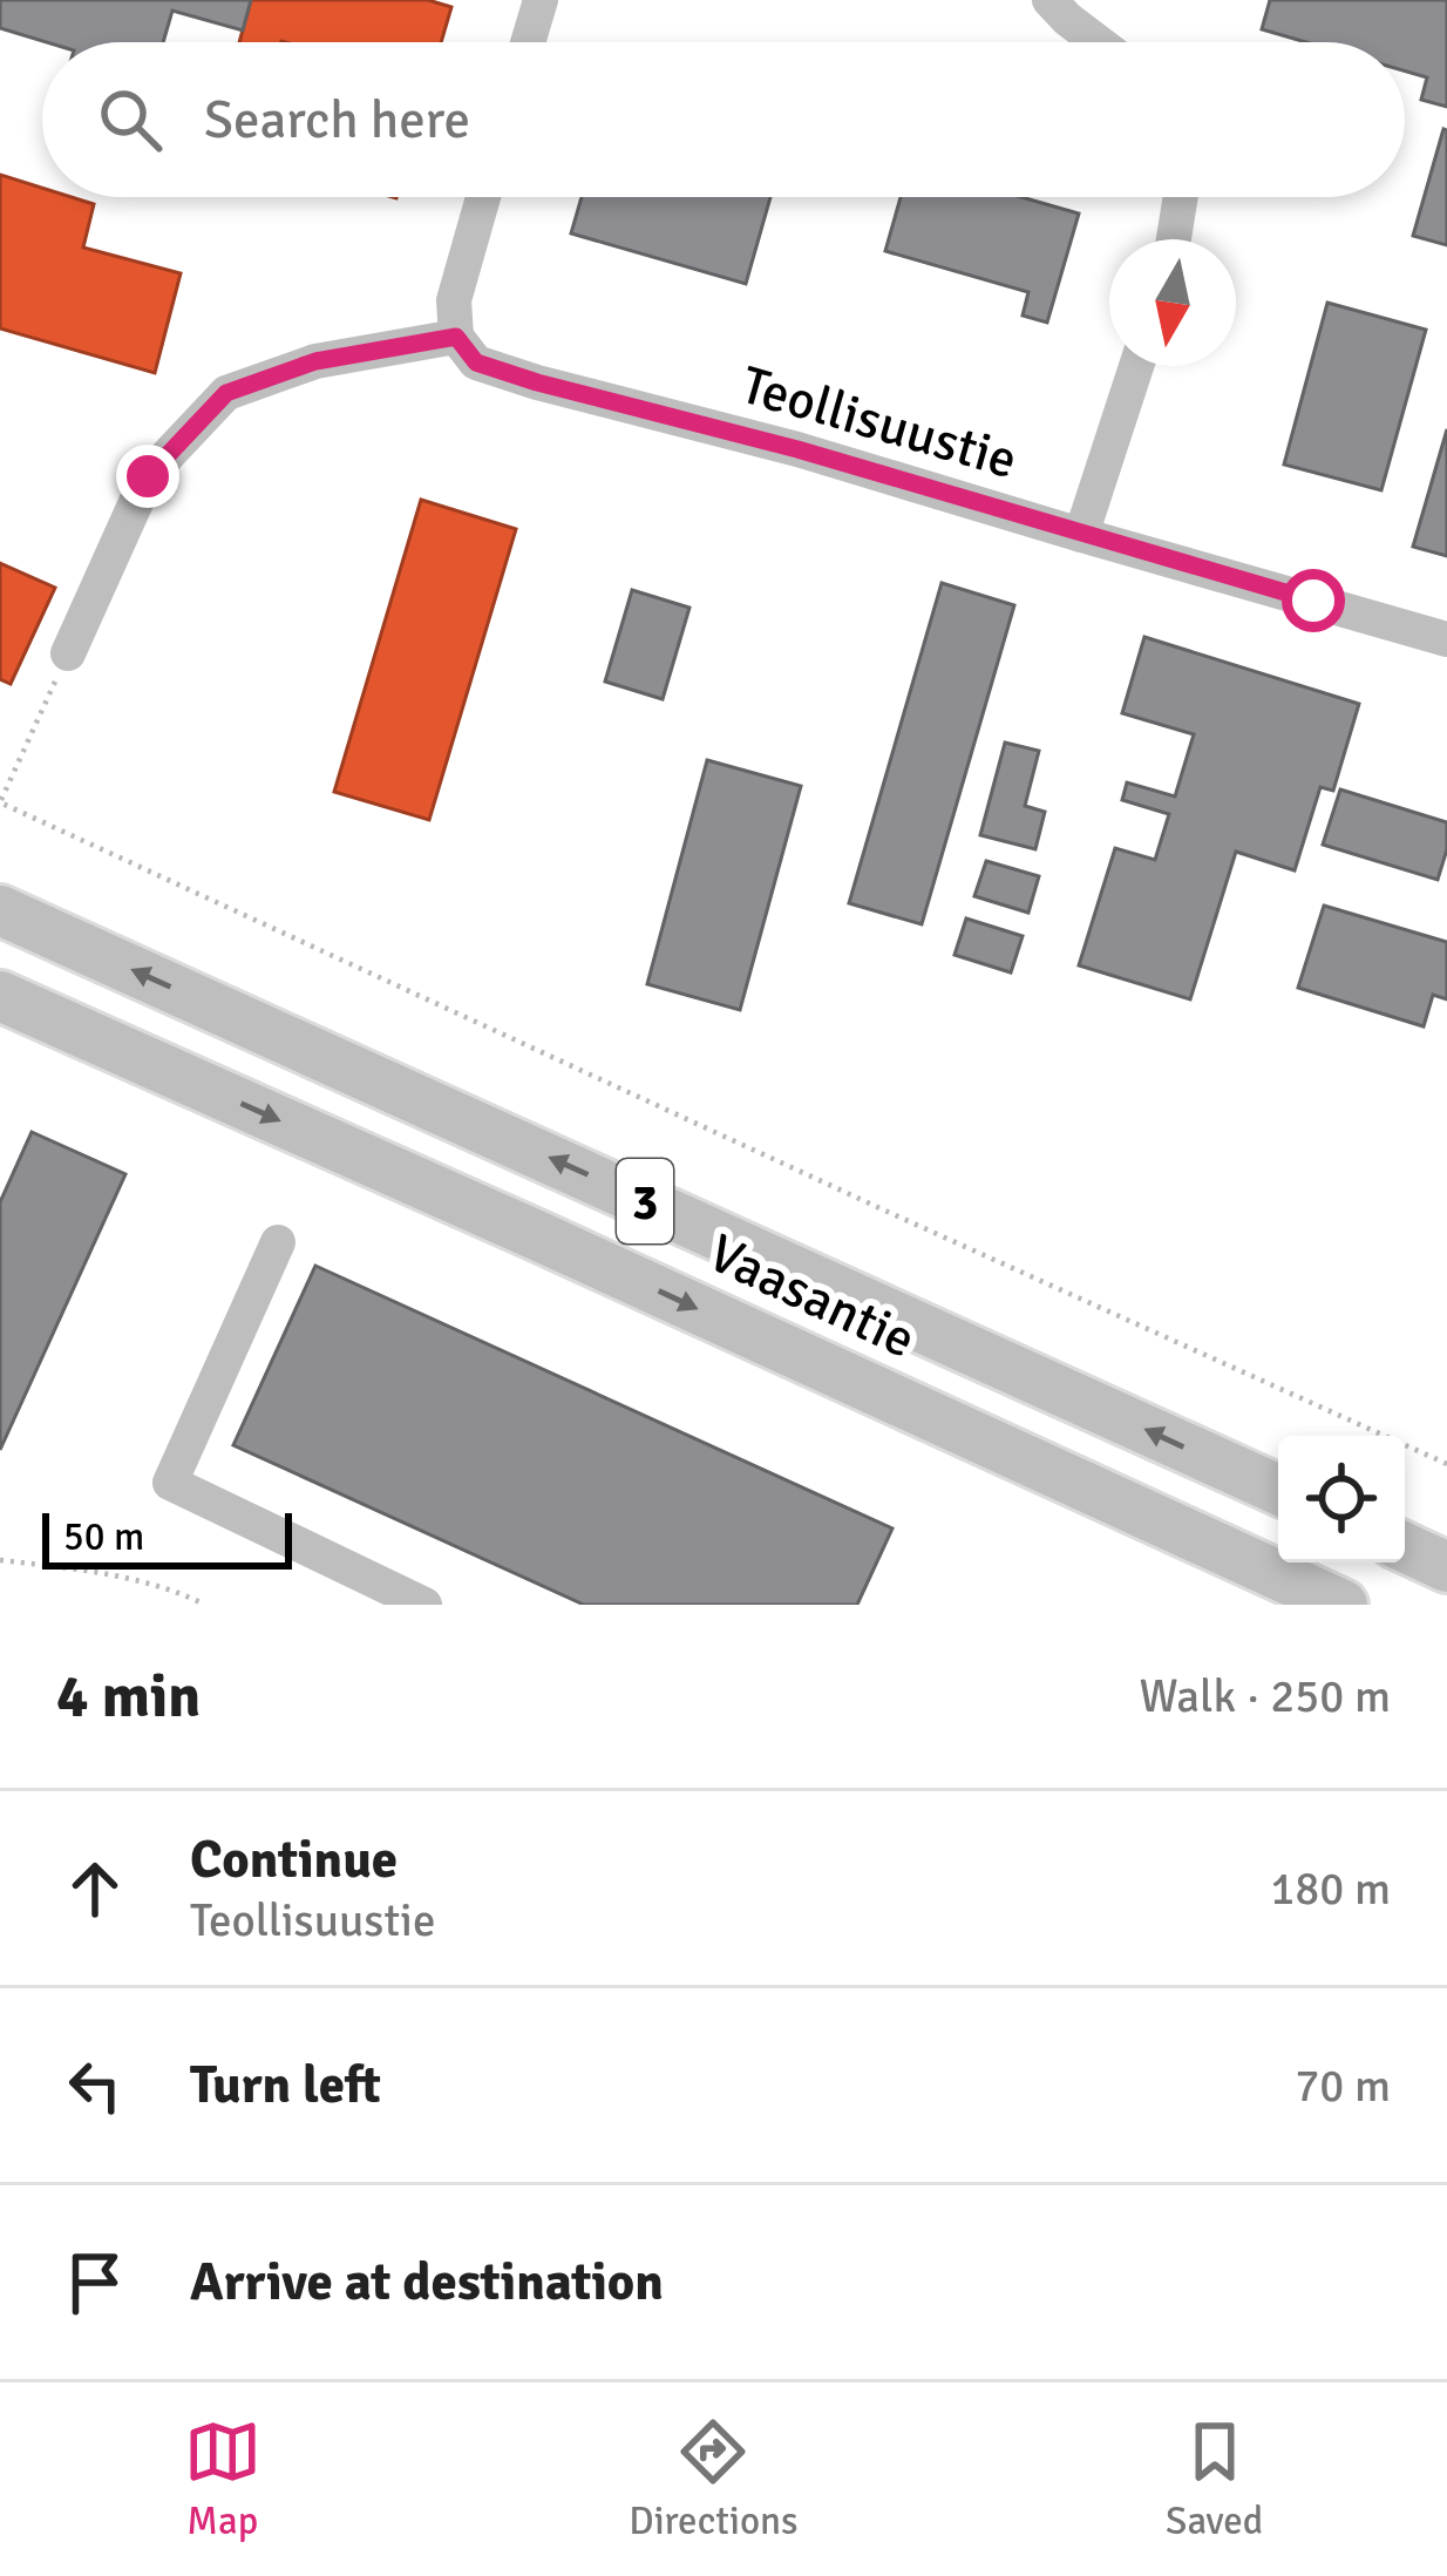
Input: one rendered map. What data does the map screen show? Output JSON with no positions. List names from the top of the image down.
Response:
{
  "streets": {
    "highway": ["3", "Vaasantie"],
    "street": ["Teollisuustie"]
  },
  "scale_bar": "50 m",
  "north": "bottom",
  "page": {
    "search": "Search here",
    "scale": "50 m",
    "heading": ["4 min", "Walk · 250 m"],
    "list": [
      ["Continue", "Teollisuustie", "180 m"],
      ["Turn left", "70 m"],
      "Arrive at destination"
    ],
    "nav": ["Map", "Directions", "Saved"]
  }
}
